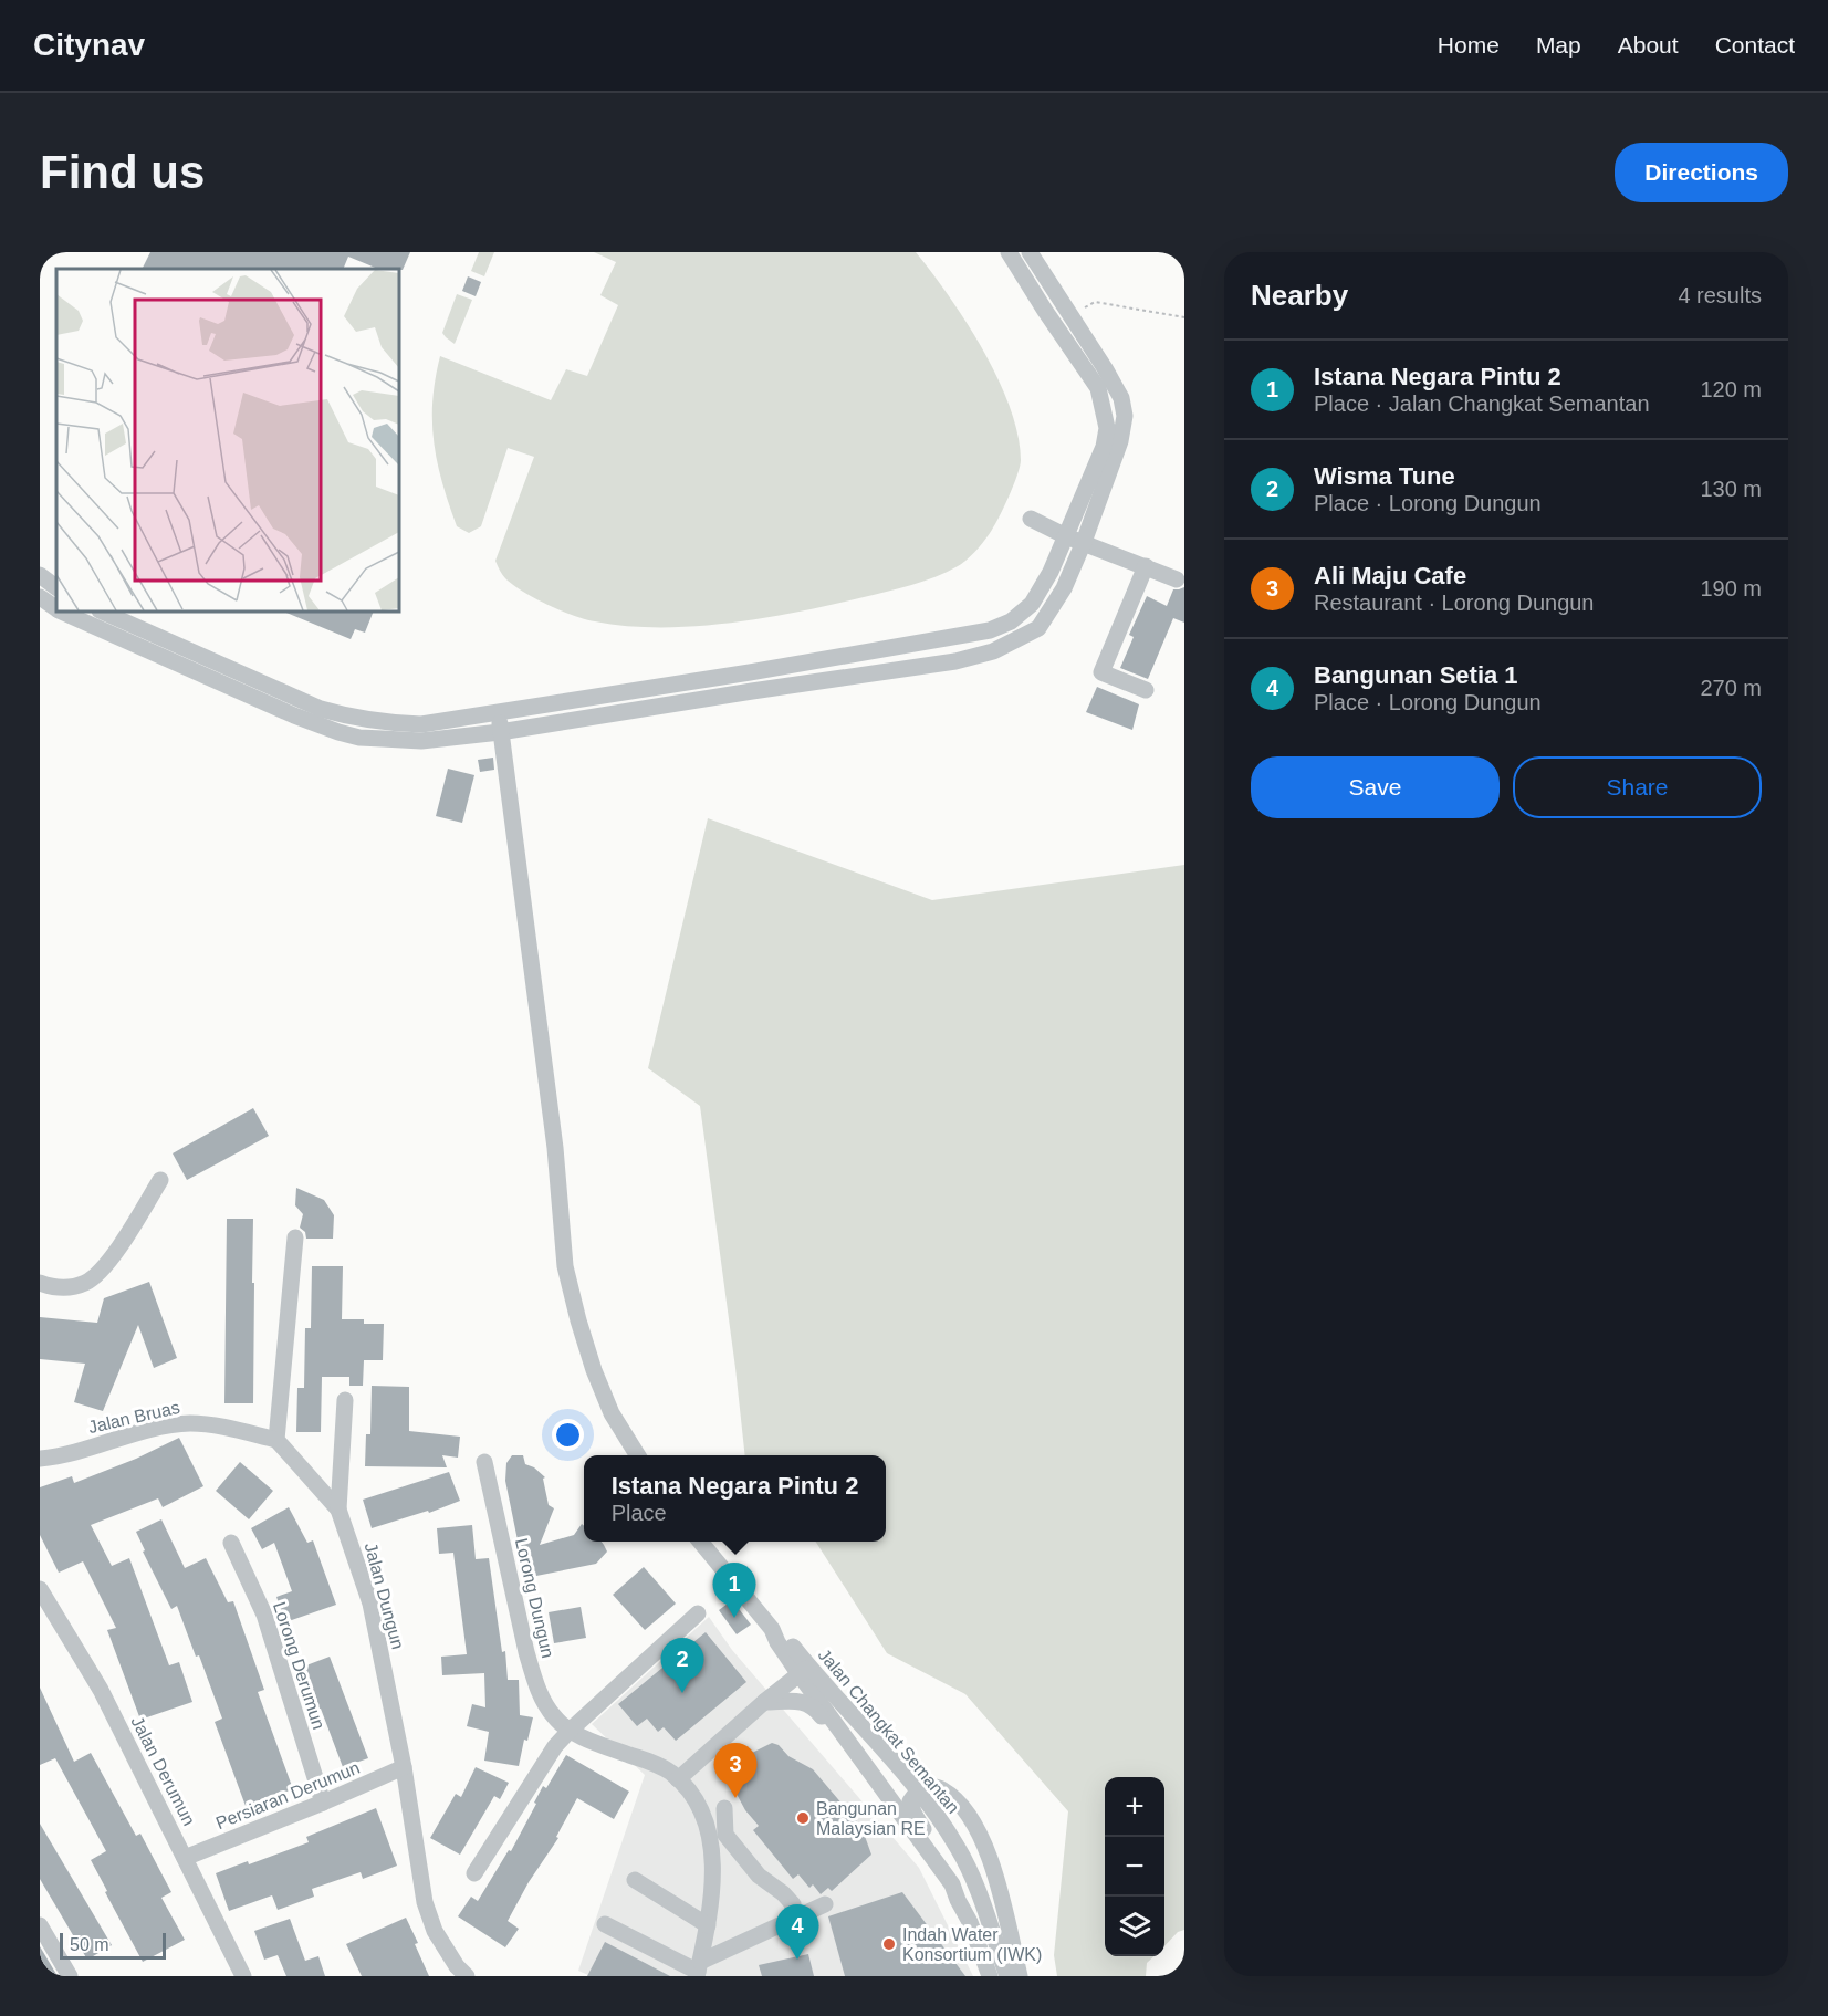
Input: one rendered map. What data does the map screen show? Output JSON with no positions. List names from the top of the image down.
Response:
{
  "streets": {
    "street": [
      "Jalan Bruas",
      "Jalan Dungun",
      "Lorong Dungun",
      "Lorong Derumun",
      "Jalan Changkat Semantan",
      "Jalan Derumun",
      "Persiaran Derumun"
    ]
  },
  "crossings": [
    ["Jalan Bruas", "Jalan Dungun"],
    ["Jalan Dungun", "Persiaran Derumun"],
    ["Lorong Derumun", "Persiaran Derumun"],
    ["Jalan Derumun", "Persiaran Derumun"]
  ],
  "places": ["Bangunan Malaysian RE", "Indah Water Konsortium (IWK)"],
  "scale_bar": "50 m",
  "page": {
    "header": "Citynav",
    "nav": [
      "Home",
      "Map",
      "About",
      "Contact"
    ],
    "buttons": [
      "Directions",
      ["Save", "Share"]
    ],
    "title": "Find us",
    "heading": ["Nearby", "4 results"],
    "list": [
      {
        "mark": "1",
        "name": "Istana Negara Pintu 2",
        "note": "Place · Jalan Changkat Semantan",
        "value": "120 m"
      },
      {
        "mark": "2",
        "name": "Wisma Tune",
        "note": "Place · Lorong Dungun",
        "value": "130 m"
      },
      {
        "mark": "3",
        "name": "Ali Maju Cafe",
        "note": "Restaurant · Lorong Dungun",
        "value": "190 m"
      },
      {
        "mark": "4",
        "name": "Bangunan Setia 1",
        "note": "Place · Lorong Dungun",
        "value": "270 m"
      }
    ],
    "popup": ["Istana Negara Pintu 2", "Place"],
    "pins": [
      "1",
      "2",
      "3",
      "4"
    ],
    "map_buttons": ["+", "−"],
    "scale": "50 m"
  }
}
